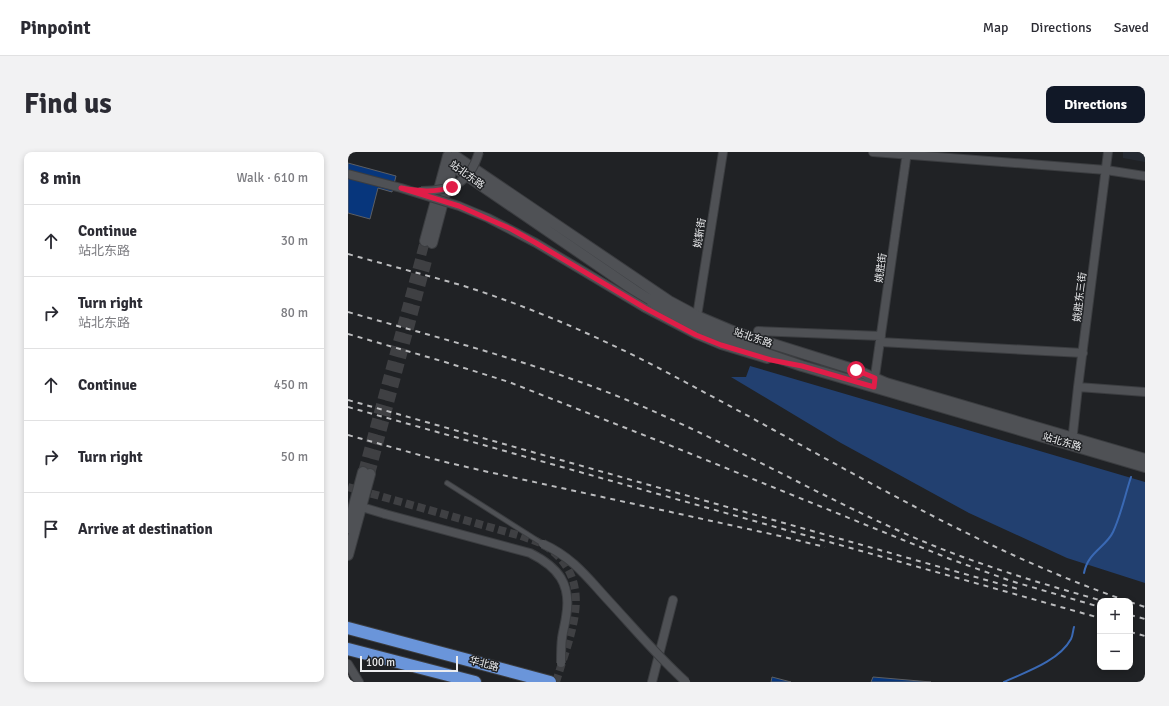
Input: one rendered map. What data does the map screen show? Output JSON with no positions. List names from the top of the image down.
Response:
{
  "streets": {
    "highway": ["华北路"],
    "street": [
      "站北东路",
      "姚靳街",
      "姚胜街",
      "姚胜东三街"
    ]
  },
  "crossings": [
    ["站北东路", "姚靳街"],
    ["站北东路", "姚胜街"],
    ["站北东路", "姚胜东三街"]
  ],
  "scale_bar": "100 m",
  "page": {
    "header": "Pinpoint",
    "nav": ["Map", "Directions", "Saved"],
    "buttons": "Directions",
    "title": "Find us",
    "heading": ["8 min", "Walk · 610 m"],
    "list": [
      ["Continue", "站北东路", "30 m"],
      ["Turn right", "站北东路", "80 m"],
      ["Continue", "450 m"],
      ["Turn right", "50 m"],
      "Arrive at destination"
    ],
    "map_buttons": ["+", "−"],
    "scale": "100 m"
  }
}
